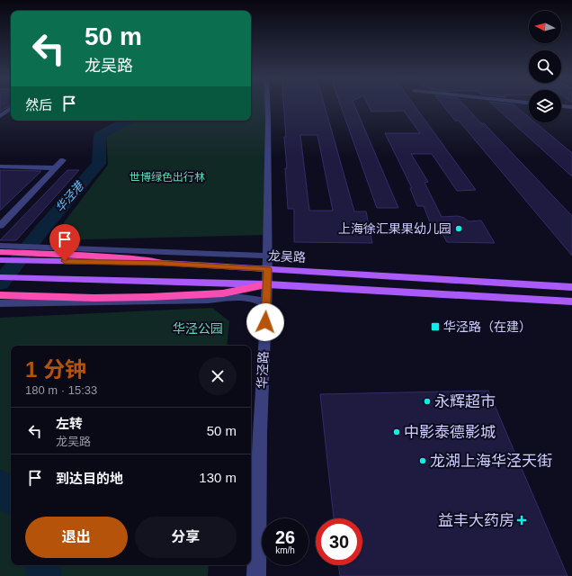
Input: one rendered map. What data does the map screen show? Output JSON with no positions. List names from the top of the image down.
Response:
{
  "streets": {
    "main road": ["龙吴路"],
    "street": ["华泾路"]
  },
  "crossings": [
    ["龙吴路", "华泾路"]
  ],
  "water": ["华泾港"],
  "parks": ["世博绿色出行林", "华泾公园"],
  "places": {
    "other": [
      "上海徐汇果果幼儿园",
      "永辉超市",
      "中影泰德影城",
      "龙湖上海华泾天街"
    ],
    "transit": ["华泾路（在建）"],
    "health": ["益丰大药房"]
  },
  "north": "left",
  "page": {
    "turn": ["50 m", "龙吴路"],
    "then": "然后",
    "heading": ["1 分钟", "180 m · 15:33"],
    "list": [
      {
        "name": "左转",
        "note": "龙吴路",
        "value": "50 m"
      },
      {
        "name": "到达目的地",
        "value": "130 m"
      }
    ],
    "buttons": ["退出", "分享"],
    "speed": "26 km/h",
    "limit": "30"
  }
}
